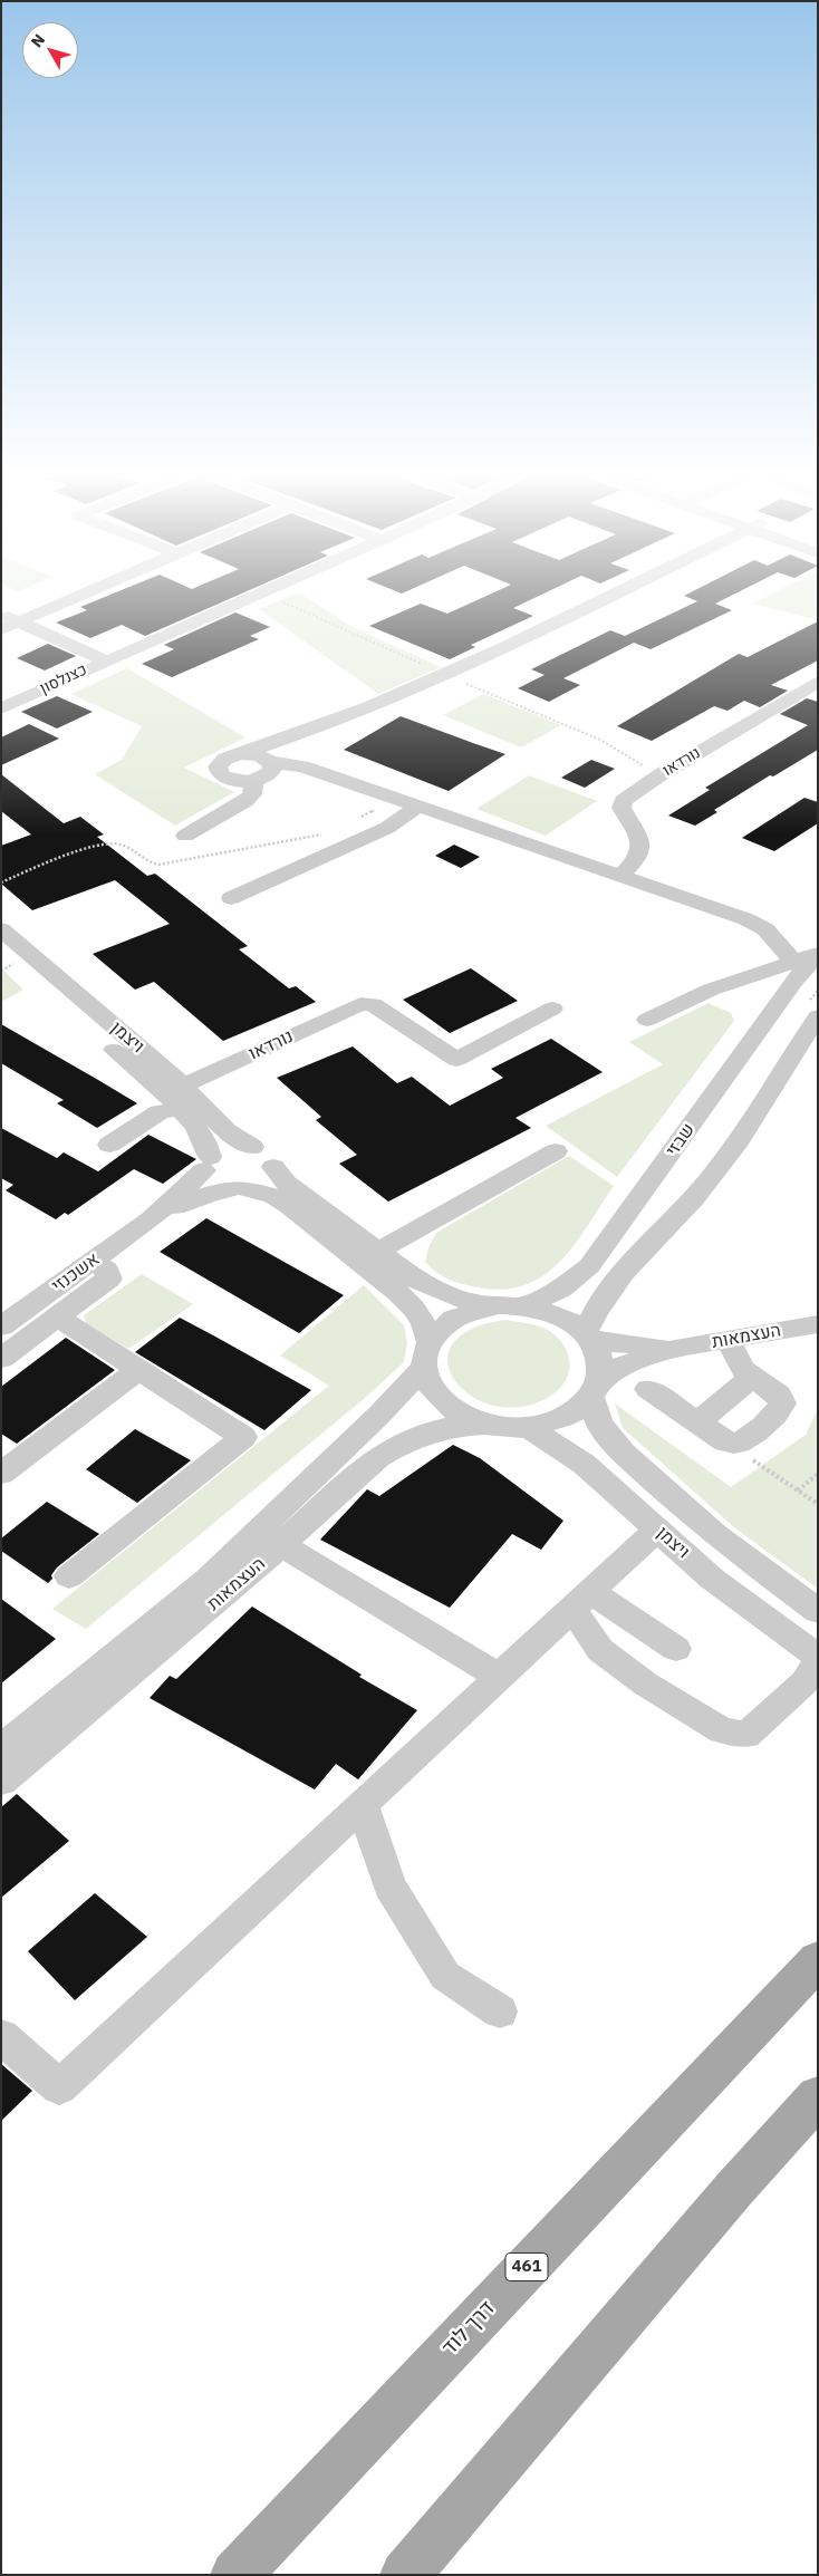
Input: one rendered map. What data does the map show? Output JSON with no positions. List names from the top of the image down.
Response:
{
  "streets": {
    "main road": ["461", "דרך לוד"],
    "street": [
      "כצנלסון",
      "נורדאו",
      "ויצמן",
      "שבזי",
      "אשכנזי",
      "העצמאות"
    ]
  },
  "crossings": [
    ["נורדאו", "ויצמן"],
    ["ויצמן", "שבזי"],
    ["ויצמן", "אשכנזי"],
    ["ויצמן", "העצמאות"],
    ["שבזי", "העצמאות"]
  ],
  "north": "top left"
}
